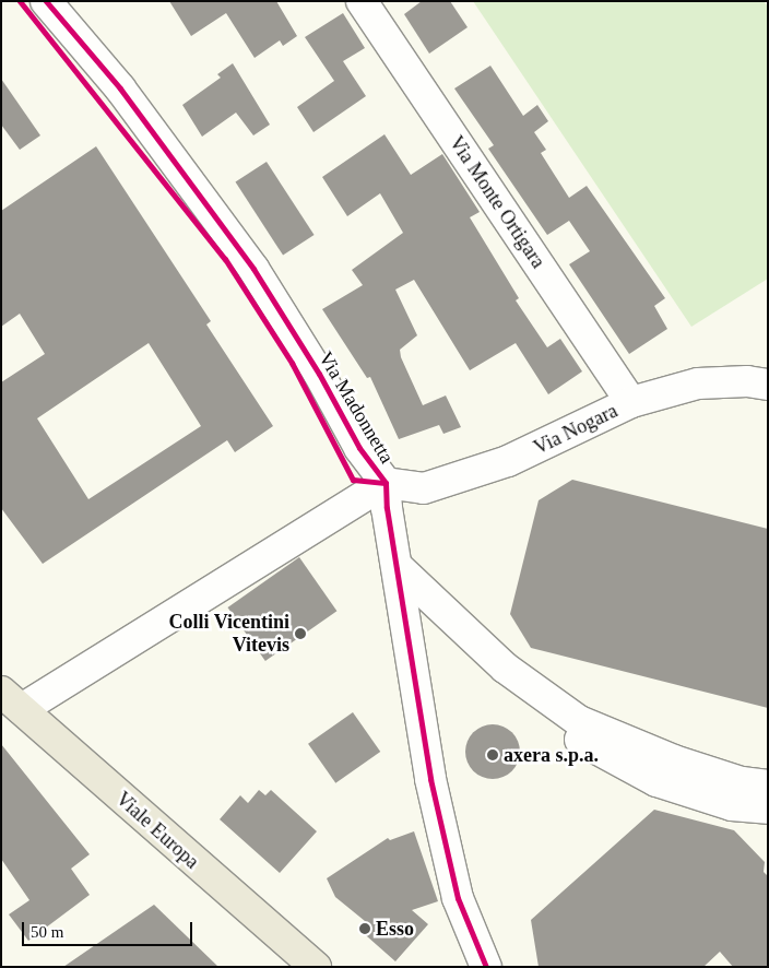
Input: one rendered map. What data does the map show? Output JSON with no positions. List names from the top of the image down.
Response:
{
  "streets": {
    "main road": ["Viale Europa"],
    "street": ["Via Monte Ortigara", "Via Madonnetta", "Via Nogara"]
  },
  "crossings": [
    ["Via Monte Ortigara", "Via Nogara"],
    ["Via Madonnetta", "Via Nogara"]
  ],
  "places": ["Colli Vicentini Vitevis", "axera s.p.a.", "Esso"],
  "scale_bar": "50 m"
}
